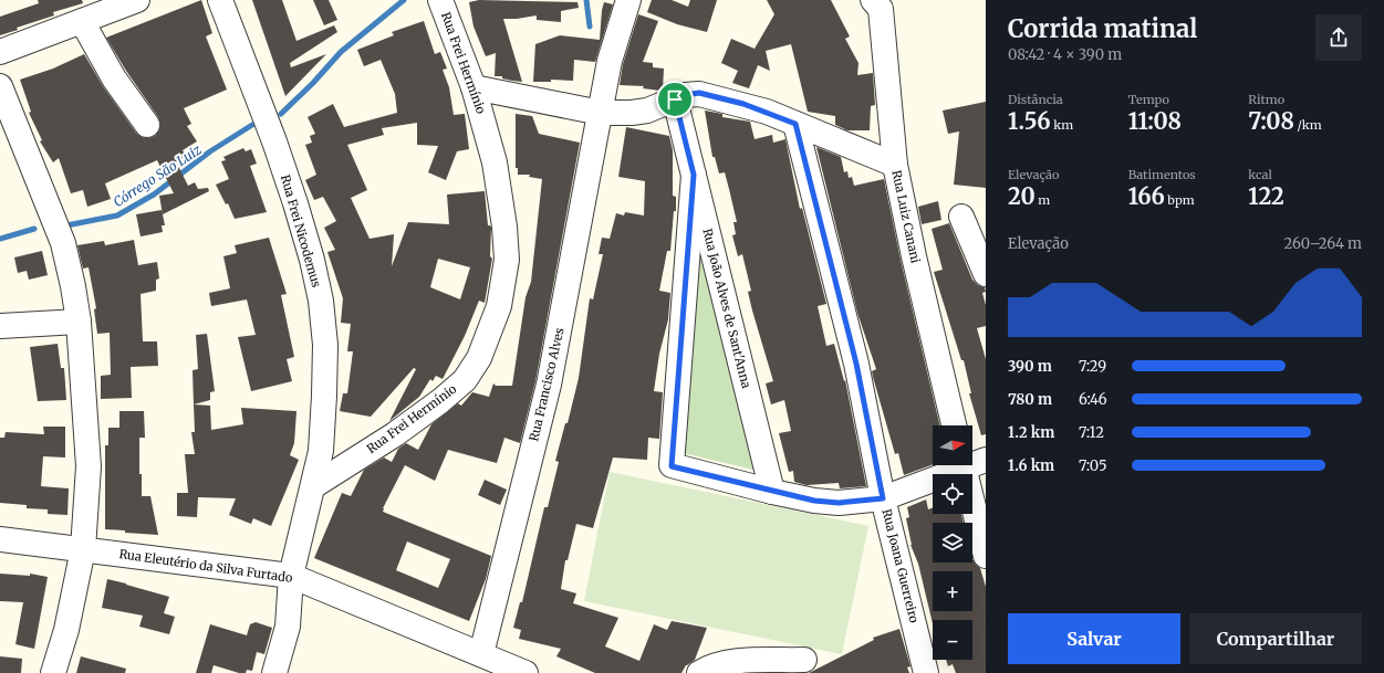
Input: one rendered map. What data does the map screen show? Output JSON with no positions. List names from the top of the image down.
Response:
{
  "streets": {
    "street": [
      "Rua Frei Hermínio",
      "Rua Luiz Canani",
      "Rua Frei Nicodemus",
      "Rua João Alves de Sant'Anna",
      "Rua Francisco Alves",
      "Rua Eleutério da Silva Furtado",
      "Rua Joana Guerreiro"
    ]
  },
  "crossings": [
    ["Rua Frei Hermínio", "Rua Frei Nicodemus"],
    ["Rua Frei Nicodemus", "Rua Eleutério da Silva Furtado"],
    ["Rua Francisco Alves", "Rua Eleutério da Silva Furtado"]
  ],
  "water": ["Córrego São Luiz"],
  "north": "right",
  "page": {
    "heading": ["Corrida matinal", "08:42 · 4 × 390 m"],
    "stats": [
      ["Distância", "1.56 km"],
      ["Tempo", "11:08"],
      ["Ritmo", "7:08 /km"],
      ["Elevação", "20 m"],
      ["Batimentos", "166 bpm"],
      ["kcal", "122"]
    ],
    "chart": ["Elevação", "260–264 m"],
    "list": [
      {
        "name": "390 m",
        "note": "7:29"
      },
      {
        "name": "780 m",
        "note": "6:46"
      },
      {
        "name": "1.2 km",
        "note": "7:12"
      },
      {
        "name": "1.6 km",
        "note": "7:05"
      }
    ],
    "map_buttons": ["+", "−"],
    "buttons": ["Salvar", "Compartilhar"]
  }
}
